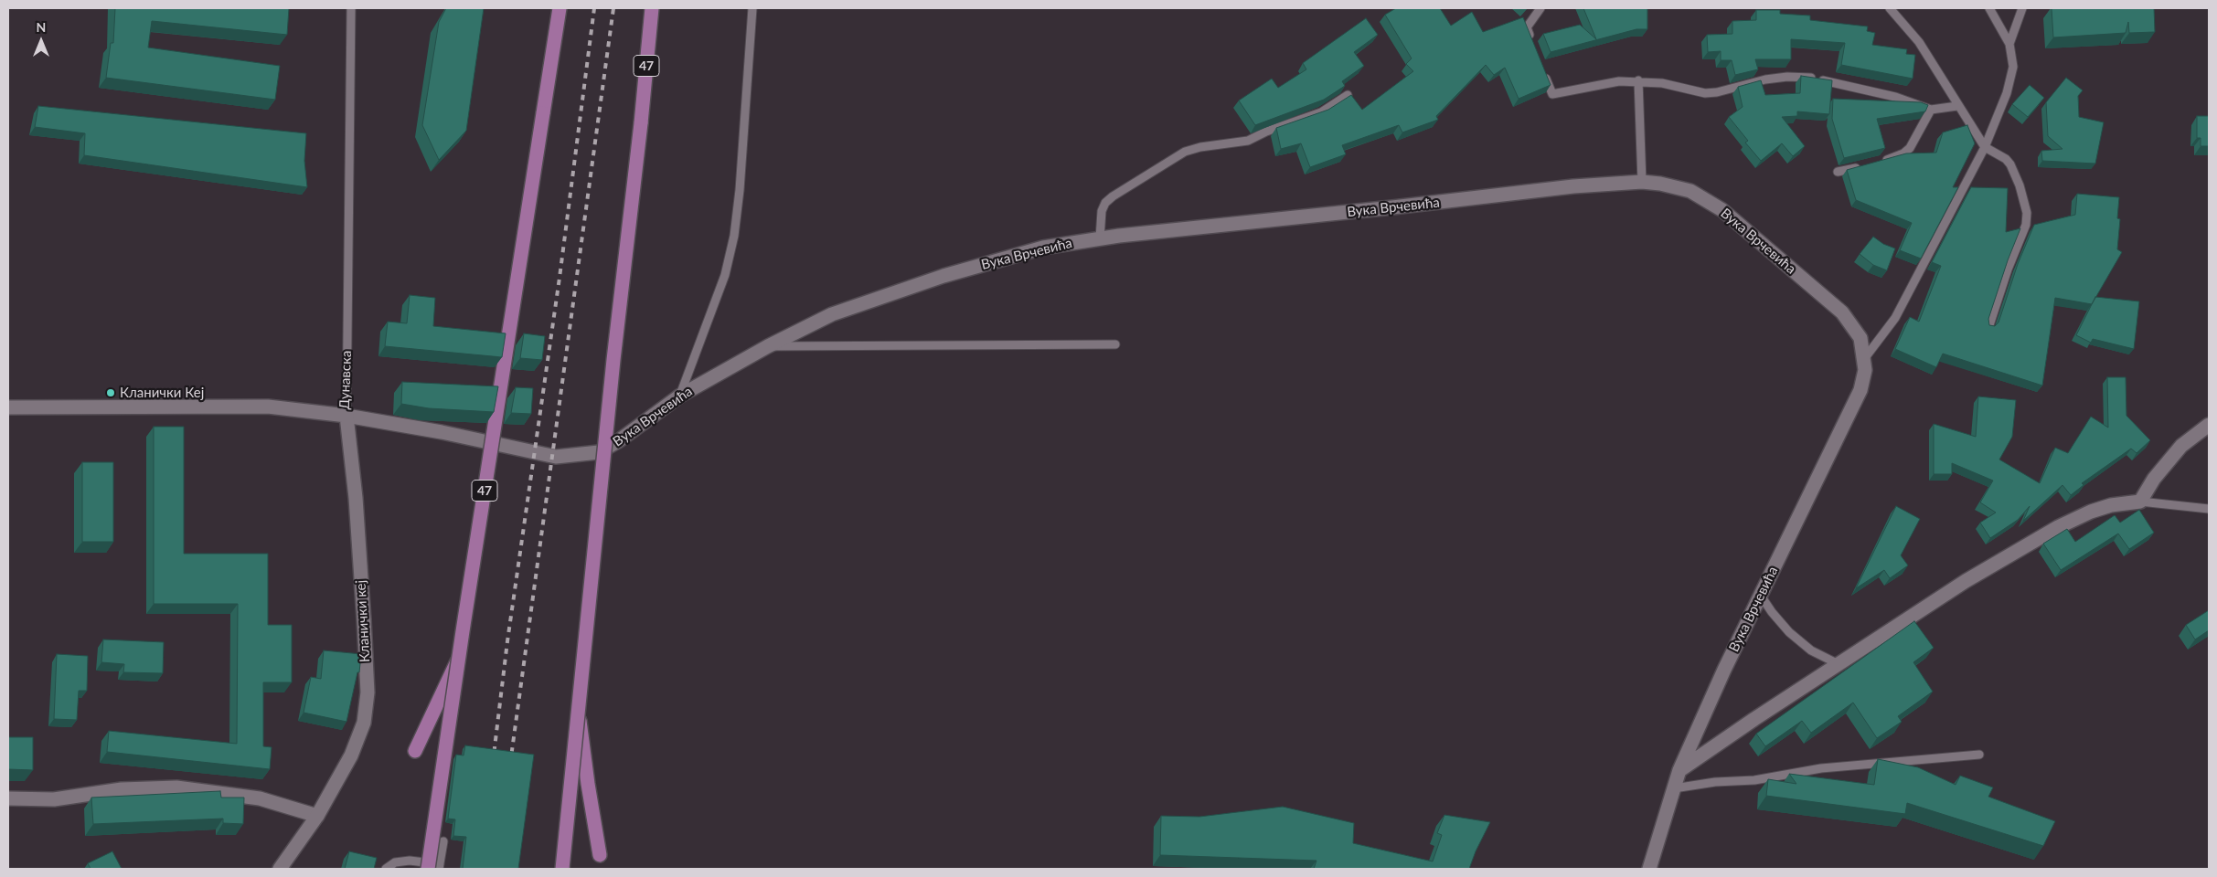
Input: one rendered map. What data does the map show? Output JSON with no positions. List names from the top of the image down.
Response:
{
  "streets": {
    "main road": ["47"],
    "street": ["Вука Врчевића", "Дунавска", "Кланички кеј"]
  },
  "crossings": [
    ["Вука Врчевића", "Дунавска"],
    ["Вука Врчевића", "Кланички кеј"],
    ["Дунавска", "Кланички кеј"]
  ],
  "places": ["Кланички Кеј"],
  "north": "top"
}
